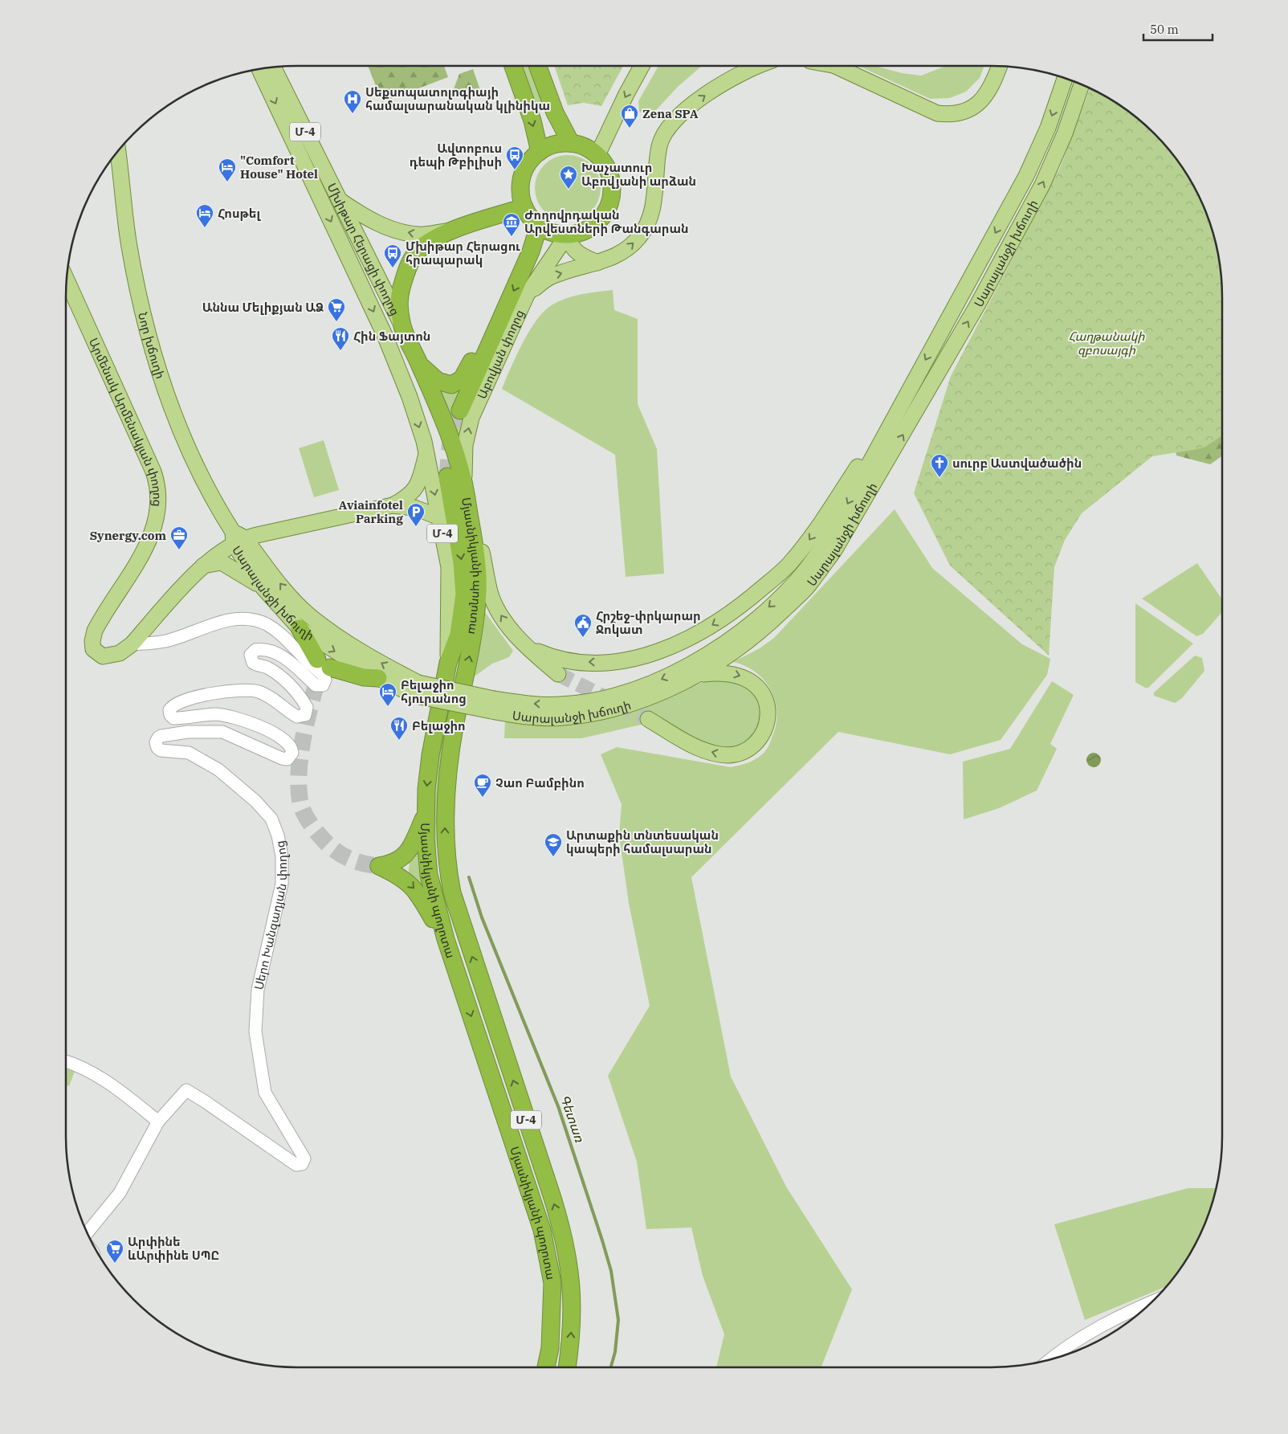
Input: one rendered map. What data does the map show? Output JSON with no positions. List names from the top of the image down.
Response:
{
  "streets": {
    "highway": [
      "Մ-4",
      "Մխիթար Հերացի փողոց",
      "Աբովյան փողոց",
      "Մյասնիկյանի պողոտա"
    ],
    "main road": ["Սարալանջի խճուղի", "Նոր խճուղի", "Արմենակ Արմենակյան փողոց"],
    "street": ["Սերո Խանզադյան փողոց"]
  },
  "crossings": [
    ["Մխիթար Հերացի փողոց", "Մյասնիկյանի պողոտա"],
    ["Սարալանջի խճուղի", "Նոր խճուղի"],
    ["Սարալանջի խճուղի", "Արմենակ Արմենակյան փողոց"],
    ["Նոր խճուղի", "Արմենակ Արմենակյան փողոց"],
    ["Աբովյան փողոց", "Մյասնիկյանի պողոտա"],
    ["Արմենակ Արմենակյան փողոց", "Մյասնիկյանի պողոտա"],
    ["Արմենակ Արմենակյան փողոց", "Սերո Խանզադյան փողոց"]
  ],
  "water": ["Գետառ"],
  "parks": ["Հաղթանակի զբոսայգի"],
  "places": {
    "hospital": ["Սեքսոպատոլոգիայի համալսարանական կլինիկա"],
    "shop": ["Zena SPA"],
    "bus stop": ["Ավտոբուս դեպի Թբիլիսի", "Մխիթար Հերացու հրապարակ"],
    "hotel": ["\"Comfort House\" Hotel", "Հոսթել", "Բելաջիո հյուրանոց"],
    "place": ["Խաչատուր Աբովյանի արձան"],
    "museum": ["Ժողովրդական Արվեստների Թանգարան"],
    "supermarket": ["Աննա Մելիքյան ԱՁ", "Արփինե ևԱրփինե ՍՊԸ"],
    "restaurant": ["Հին Ֆայտոն", "Բելաջիո"],
    "church": ["սուրբ Աստվածածին"],
    "parking": ["Aviainfotel Parking"],
    "office": ["Synergy.com"],
    "public building": ["Հրշեջ-փրկարար Ջոկատ"],
    "cafe": ["Չաո Բամբինո"],
    "school or university": ["Արտաքին տնտեսական կապերի համալսարան"]
  },
  "scale_bar": "50 m"
}
